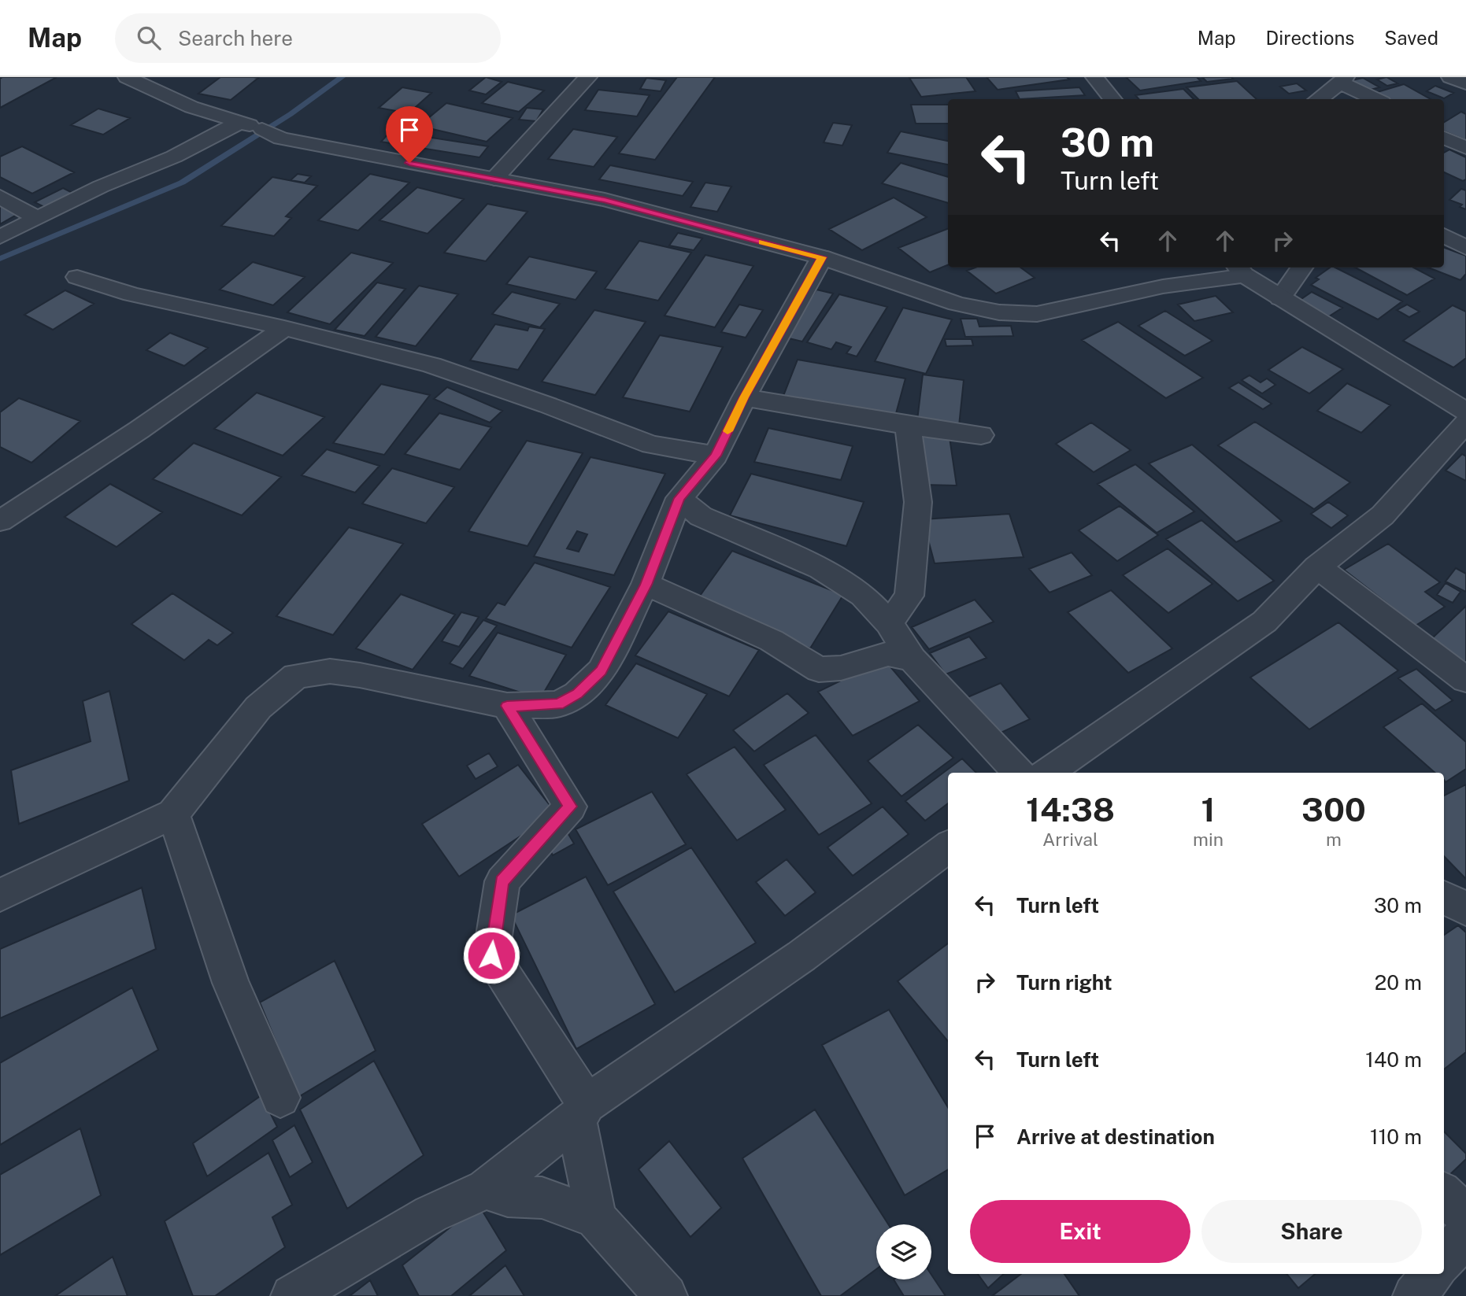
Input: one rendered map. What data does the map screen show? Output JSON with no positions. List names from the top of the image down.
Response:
{
  "page": {
    "header": "Map",
    "search": "Search here",
    "nav": ["Map", "Directions", "Saved"],
    "turn": ["30 m", "Turn left"],
    "eta": [
      "14:38",
      "Arrival",
      "1",
      "min",
      "300",
      "m"
    ],
    "list": [
      {
        "name": "Turn left",
        "value": "30 m"
      },
      {
        "name": "Turn right",
        "value": "20 m"
      },
      {
        "name": "Turn left",
        "value": "140 m"
      },
      {
        "name": "Arrive at destination",
        "value": "110 m"
      }
    ],
    "buttons": ["Exit", "Share"]
  }
}
